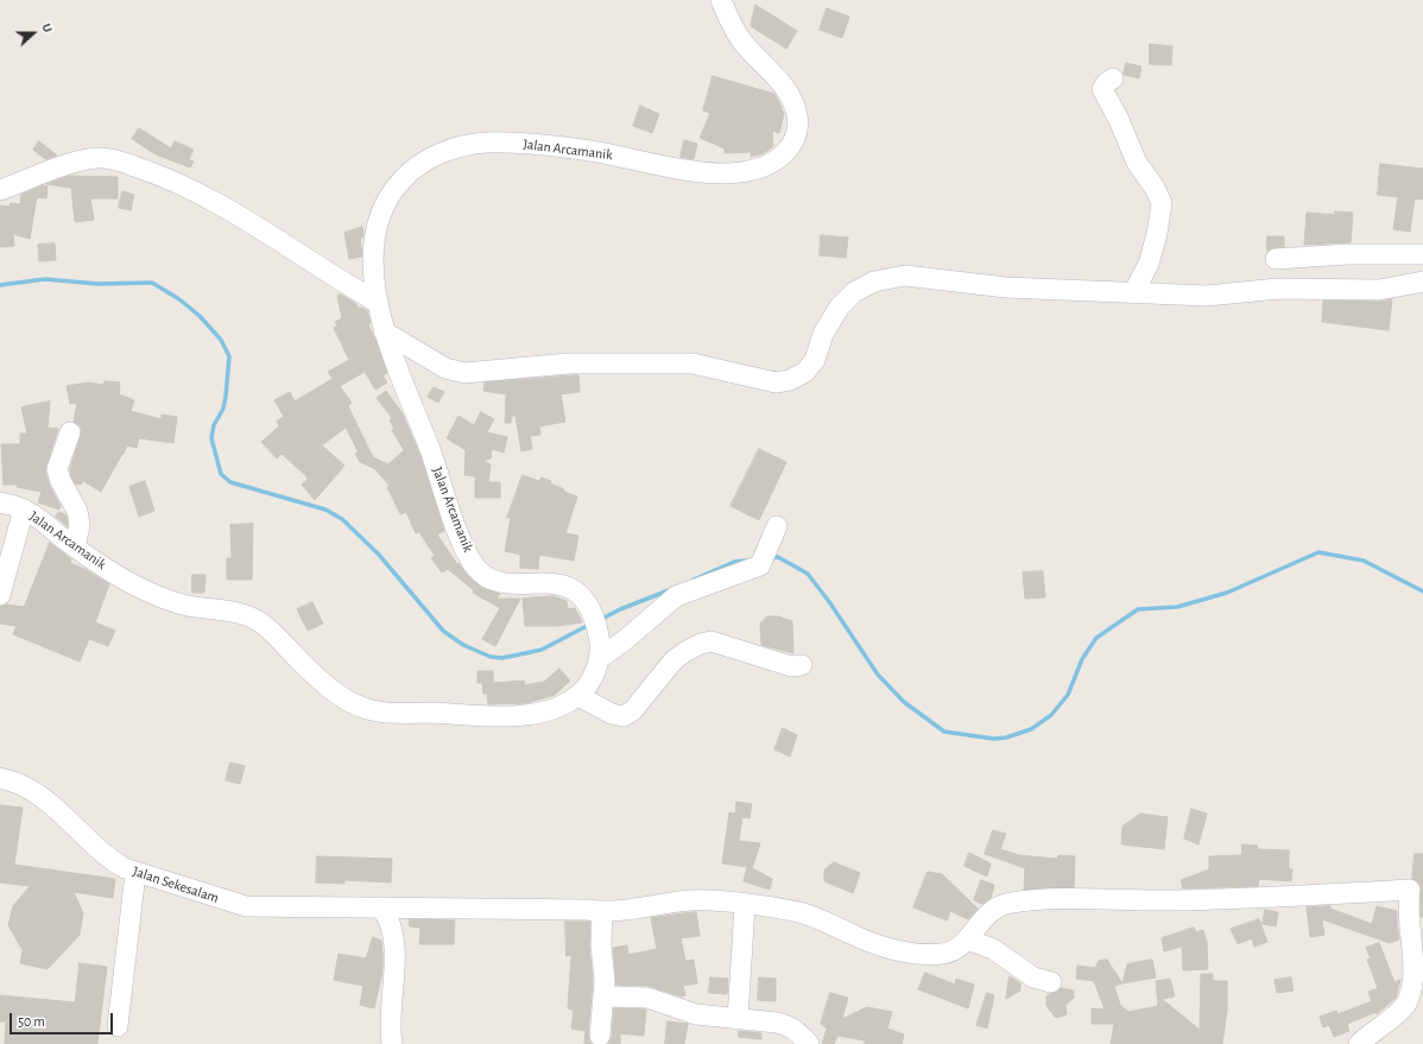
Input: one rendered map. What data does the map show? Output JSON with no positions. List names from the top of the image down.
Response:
{
  "streets": {
    "street": ["Jalan Arcamanik", "Jalan Sekesalam"]
  },
  "scale_bar": "50 m",
  "north": "right"
}
